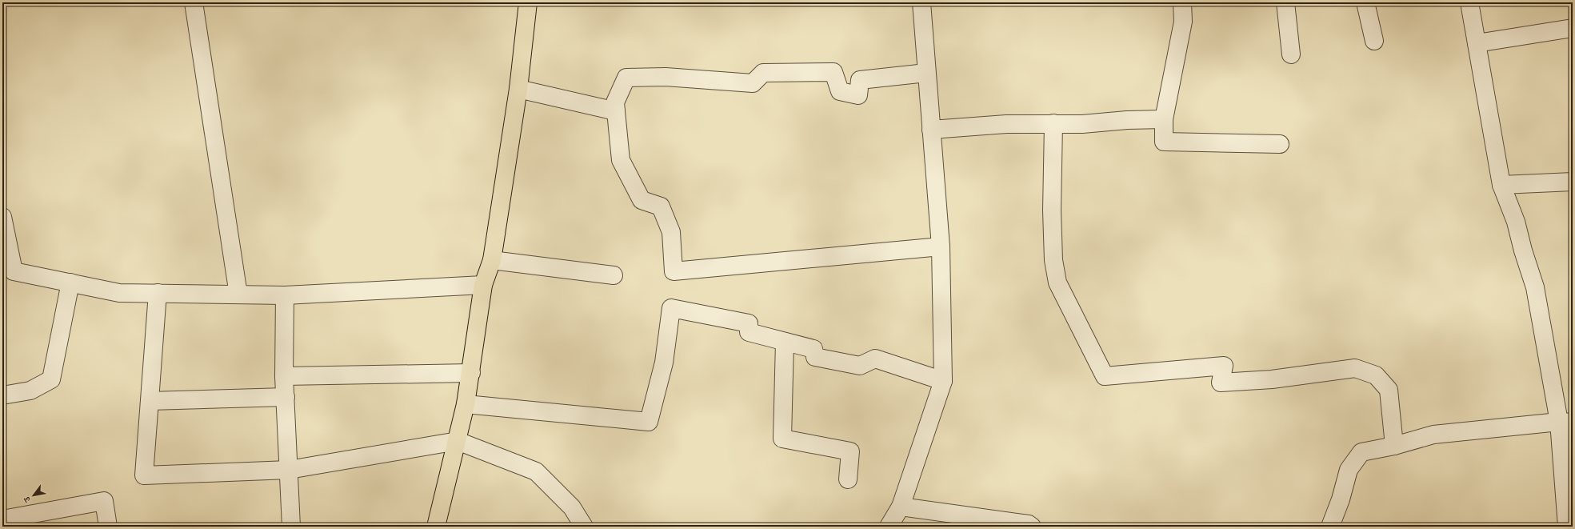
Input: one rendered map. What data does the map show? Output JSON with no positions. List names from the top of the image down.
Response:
{
  "north": "bottom left"
}
